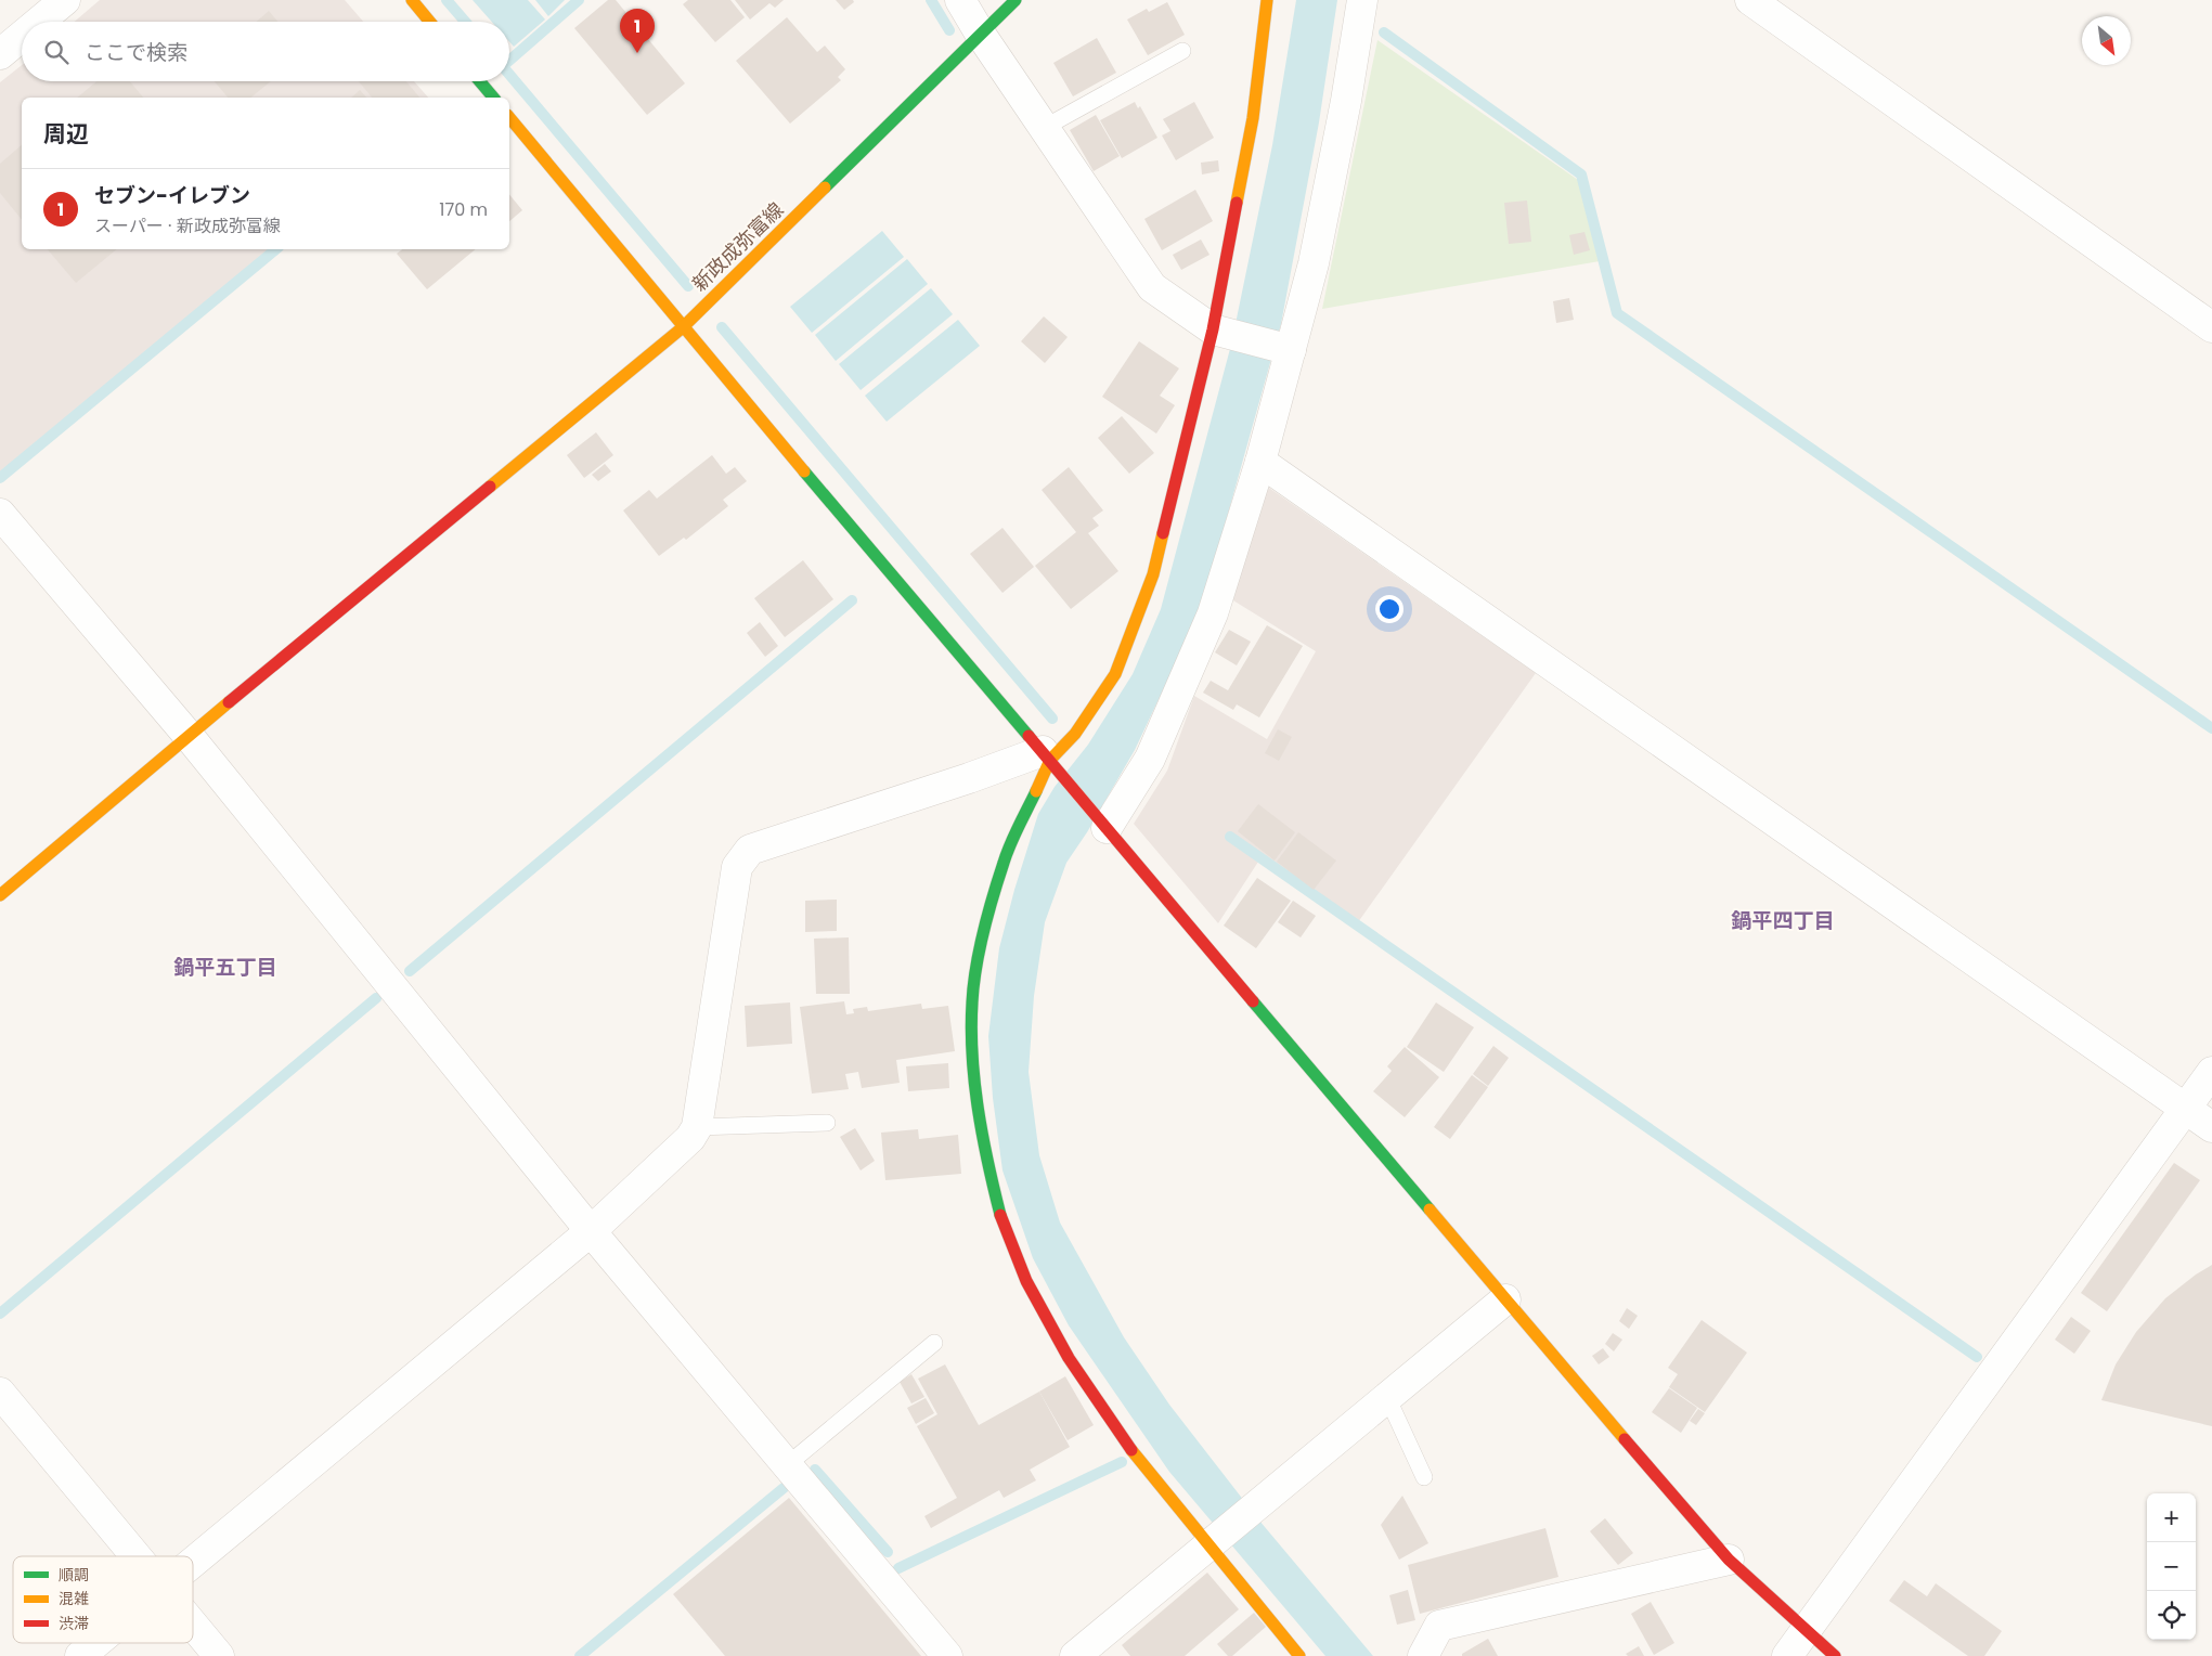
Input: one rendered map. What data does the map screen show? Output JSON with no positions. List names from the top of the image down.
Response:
{
  "streets": {
    "street": ["新政成弥富線"]
  },
  "districts": ["鍋平四丁目", "鍋平五丁目"],
  "legend": ["順調", "混雑", "渋滞"],
  "north": "bottom right",
  "page": {
    "pins": "1",
    "search": "ここで検索",
    "heading": "周辺",
    "list": [
      {
        "mark": "1",
        "name": "セブン-イレブン",
        "note": "スーパー · 新政成弥富線",
        "value": "170 m"
      }
    ],
    "map_buttons": ["+", "−"]
  }
}
